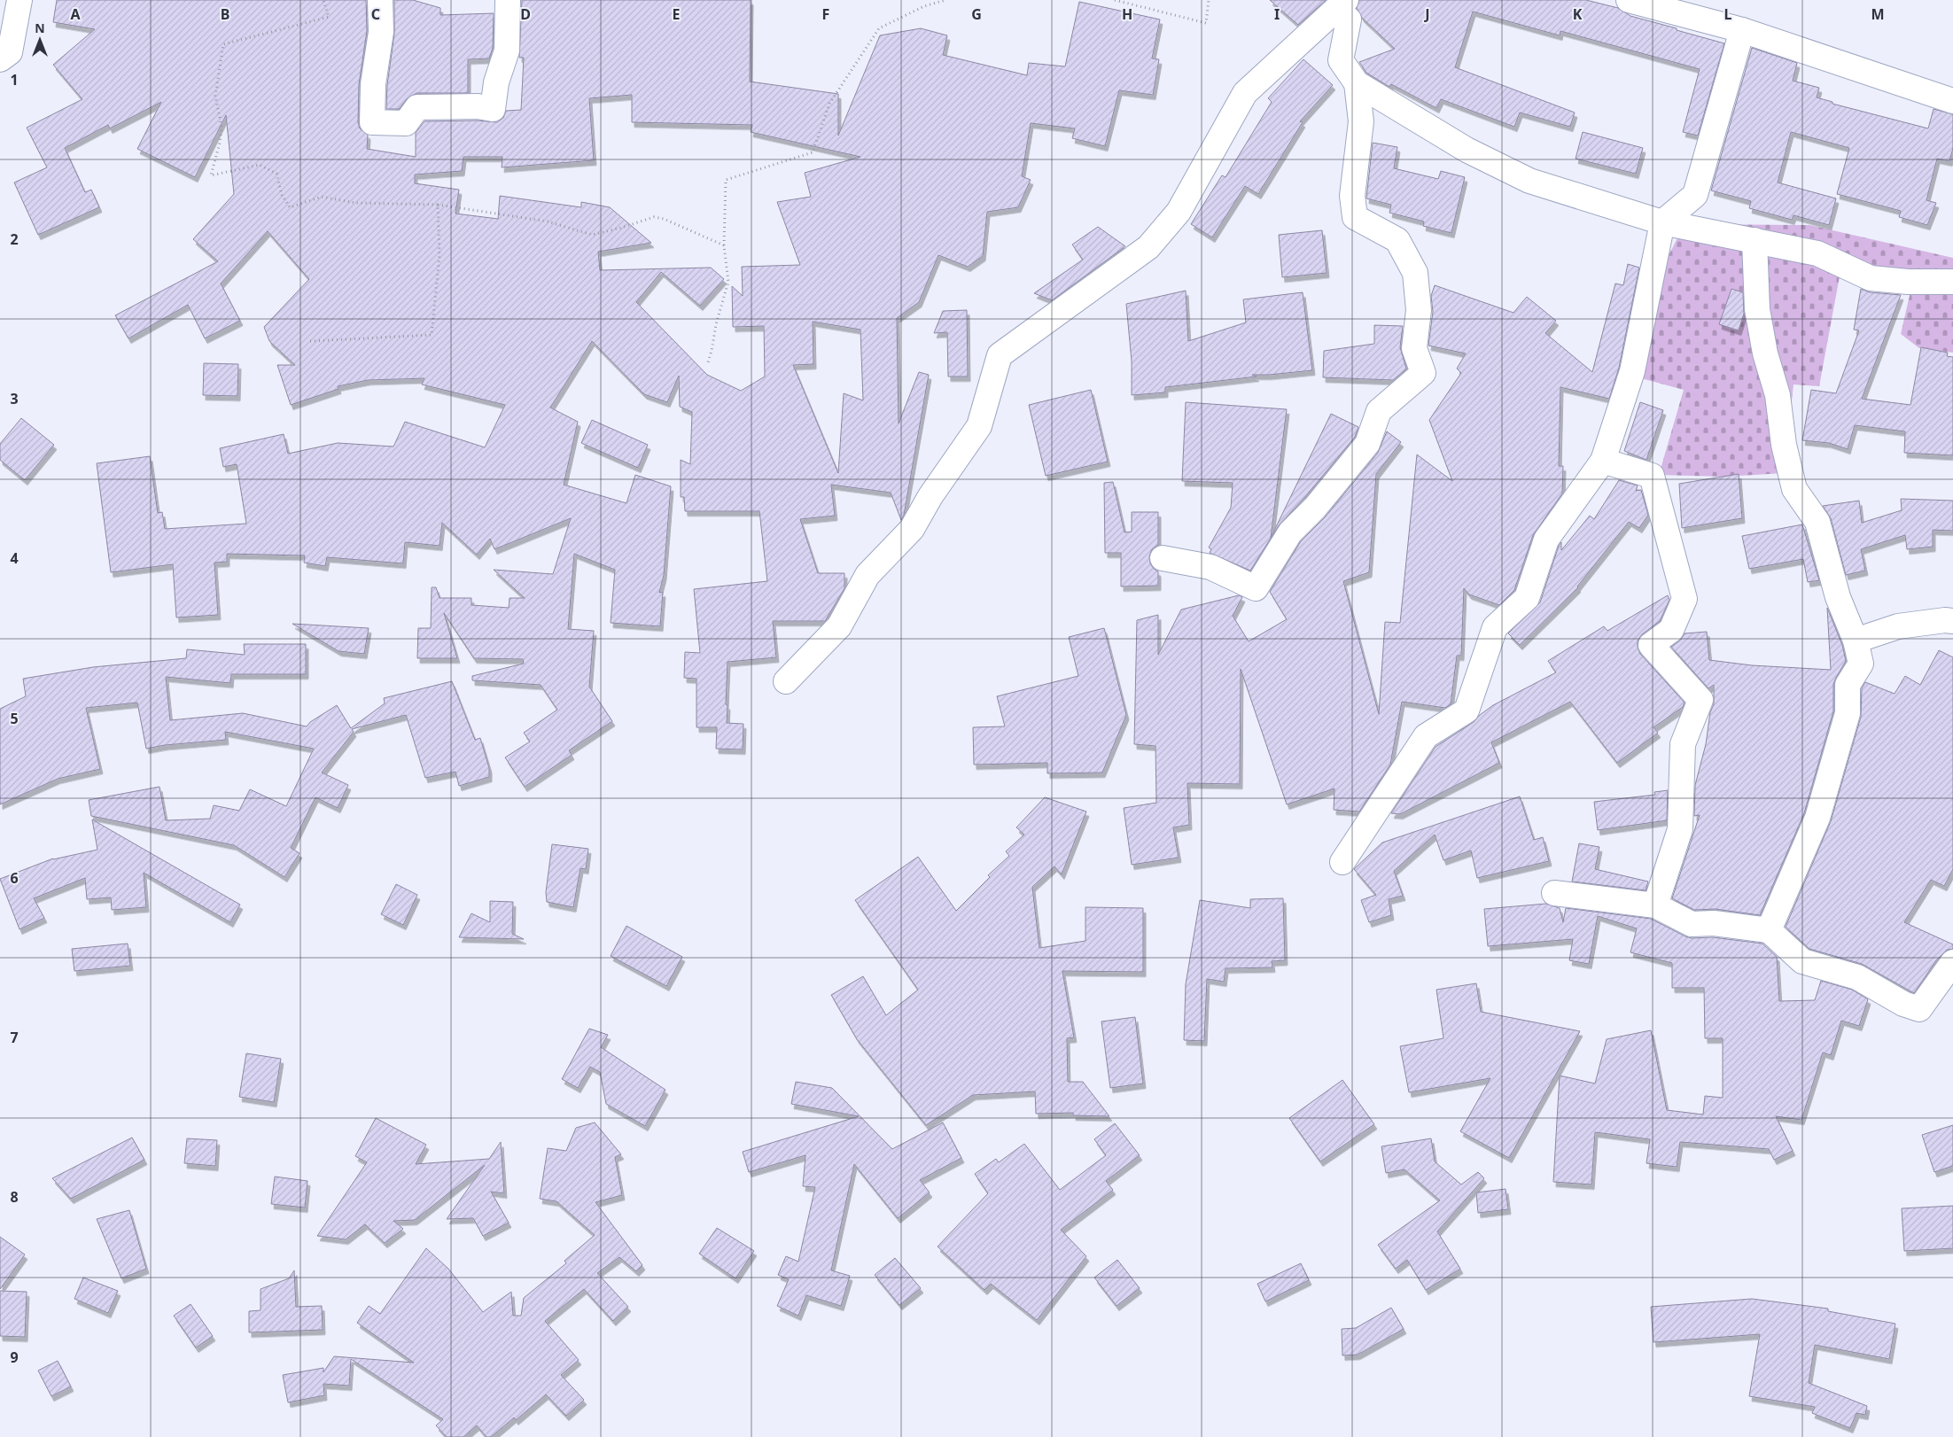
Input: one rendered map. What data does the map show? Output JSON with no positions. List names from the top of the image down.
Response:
{
  "north": "top",
  "grid": {
    "columns": [
      "A",
      "B",
      "C",
      "D",
      "E",
      "F",
      "G",
      "H",
      "I",
      "J",
      "K",
      "L",
      "M"
    ],
    "rows": [
      "1",
      "2",
      "3",
      "4",
      "5",
      "6",
      "7",
      "8",
      "9"
    ]
  }
}
